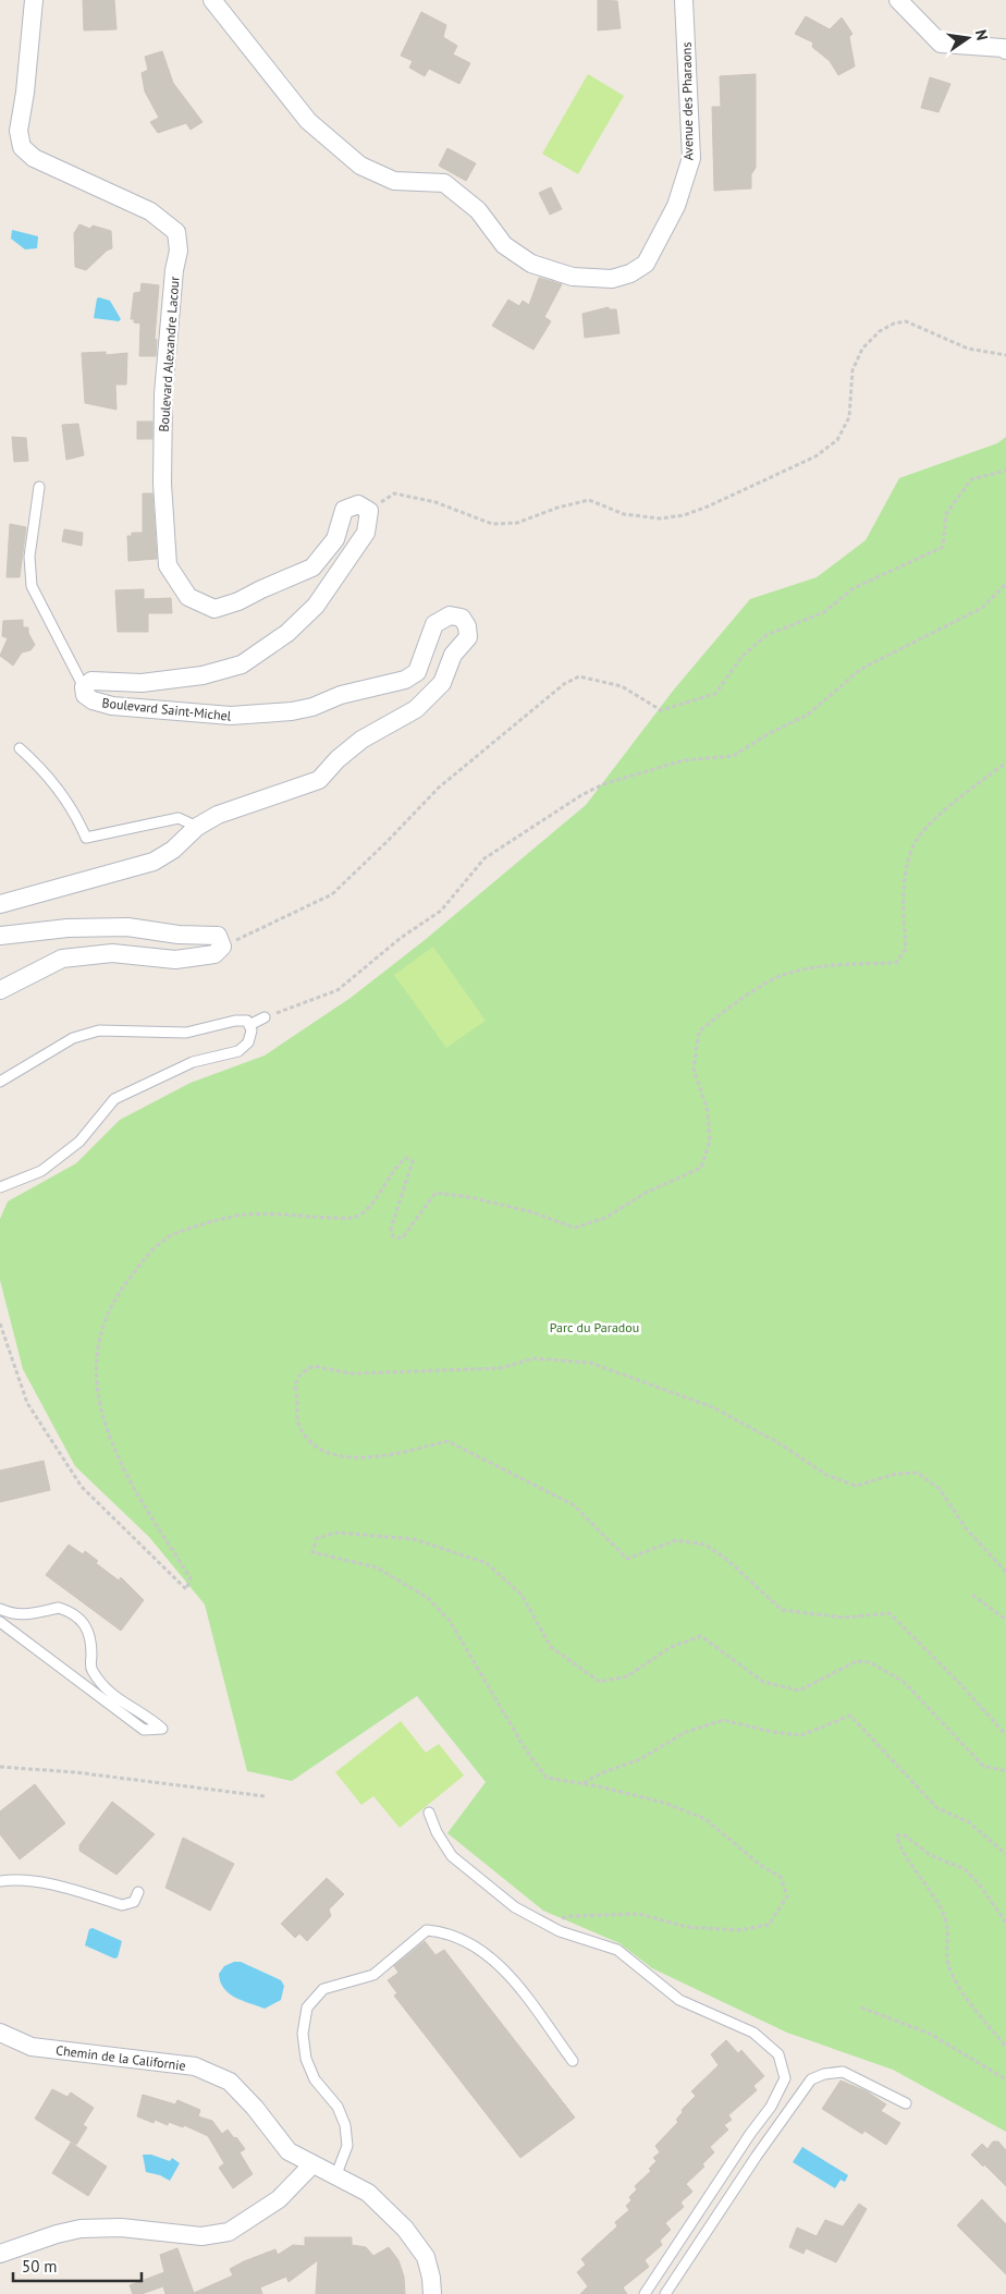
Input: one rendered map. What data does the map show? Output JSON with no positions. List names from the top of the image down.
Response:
{
  "streets": {
    "street": [
      "Avenue des Pharaons",
      "Boulevard Alexandre Lacour",
      "Boulevard Saint-Michel",
      "Chemin de la Californie"
    ]
  },
  "crossings": [
    ["Boulevard Alexandre Lacour", "Boulevard Saint-Michel"]
  ],
  "parks": ["Parc du Paradou"],
  "scale_bar": "50 m",
  "north": "right"
}
